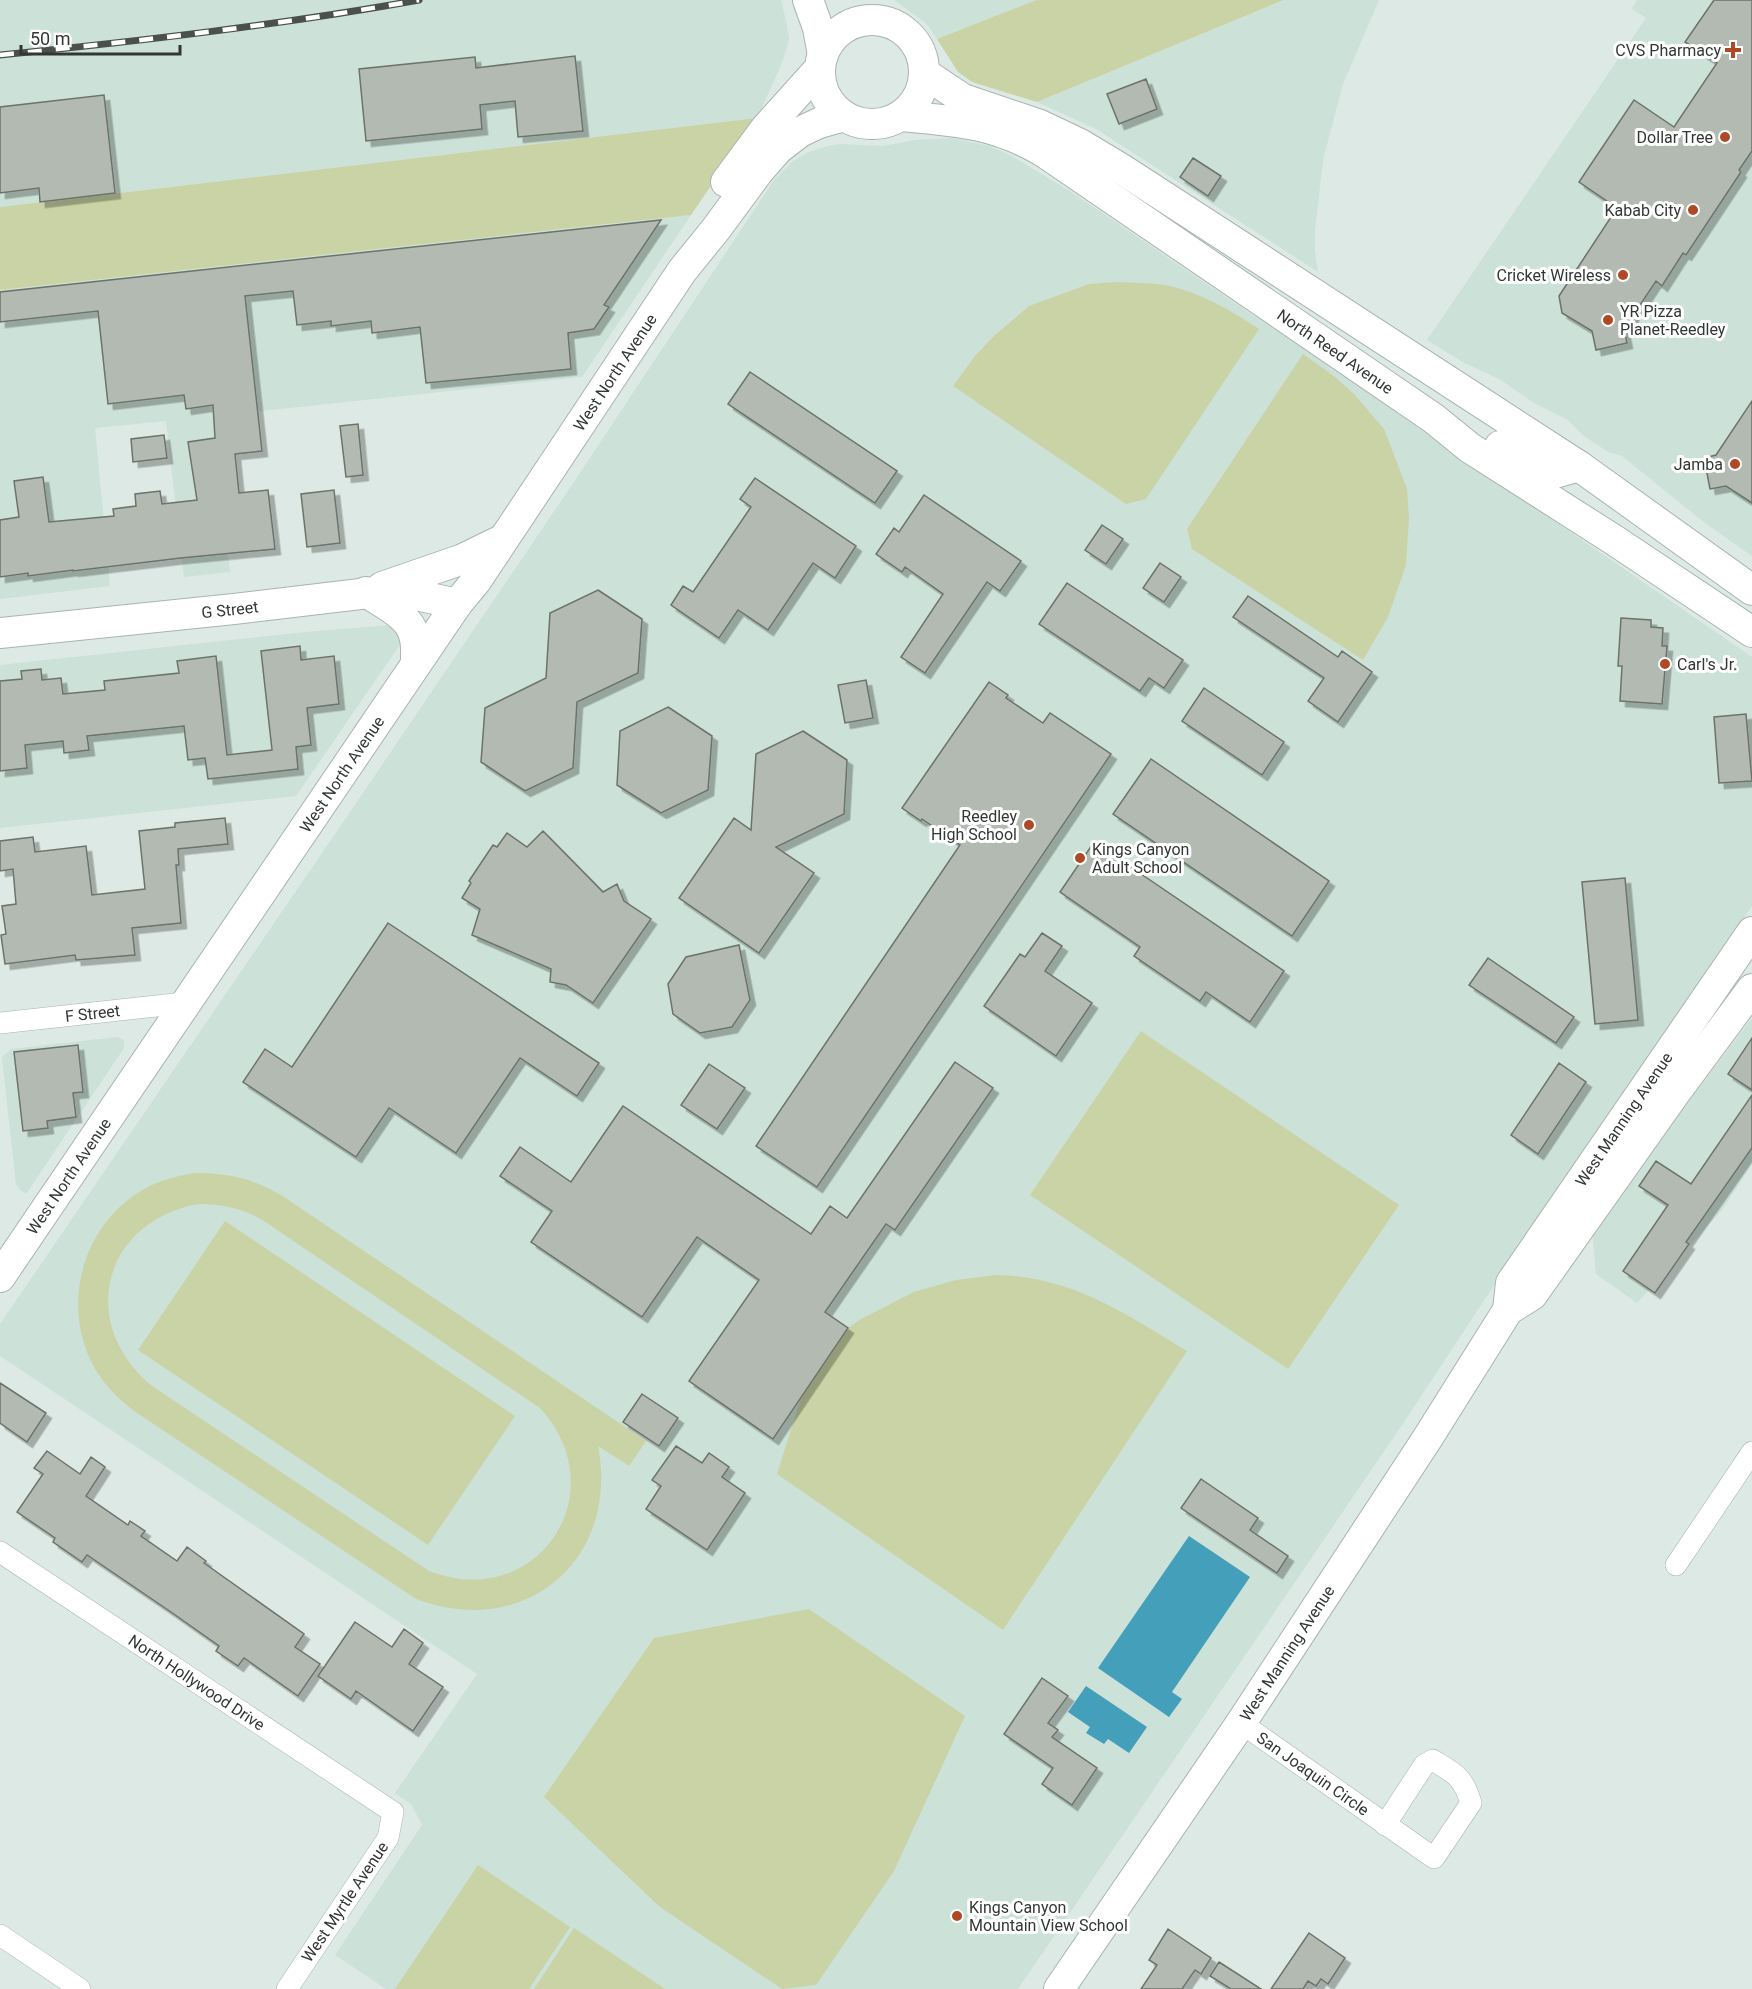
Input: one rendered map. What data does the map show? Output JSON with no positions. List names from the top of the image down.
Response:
{
  "streets": {
    "street": [
      "North Reed Avenue",
      "West North Avenue",
      "G Street",
      "F Street",
      "West Manning Avenue",
      "North Hollywood Drive",
      "San Joaquin Circle",
      "West Myrtle Avenue"
    ]
  },
  "crossings": [
    ["North Reed Avenue", "West North Avenue"],
    ["West North Avenue", "G Street"],
    ["West North Avenue", "F Street"],
    ["West Manning Avenue", "San Joaquin Circle"],
    ["North Hollywood Drive", "West Myrtle Avenue"]
  ],
  "places": {
    "health": ["CVS Pharmacy"],
    "other": [
      "Dollar Tree",
      "Kabab City",
      "Cricket Wireless",
      "YR Pizza Planet-Reedley",
      "Jamba",
      "Carl's Jr.",
      "Reedley High School",
      "Kings Canyon Adult School",
      "Kings Canyon Mountain View School"
    ]
  },
  "scale_bar": "50 m"
}
